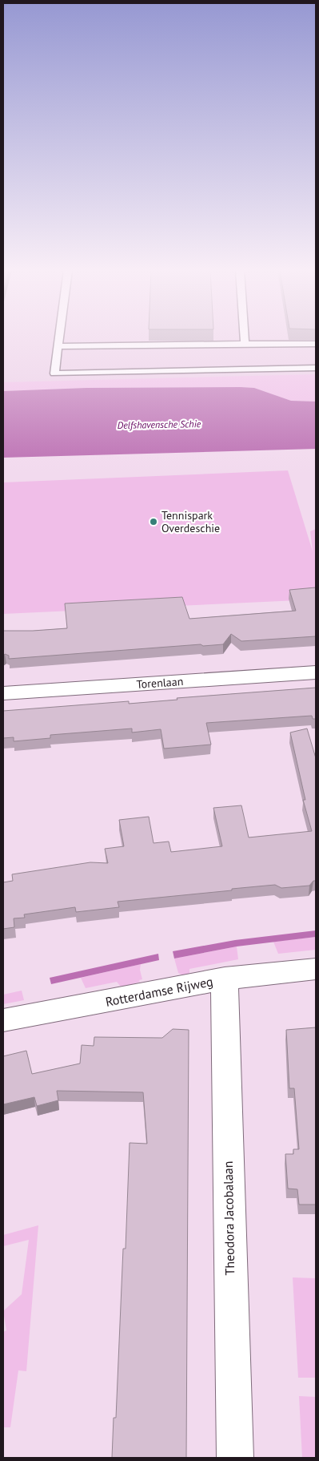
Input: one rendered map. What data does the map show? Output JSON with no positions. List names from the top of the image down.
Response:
{
  "streets": {
    "street": ["Torenlaan", "Rotterdamse Rijweg", "Theodora Jacobalaan"]
  },
  "crossings": [
    ["Rotterdamse Rijweg", "Theodora Jacobalaan"]
  ],
  "water": ["Delfshavensche Schie"],
  "places": ["Tennispark Overdeschie"]
}
